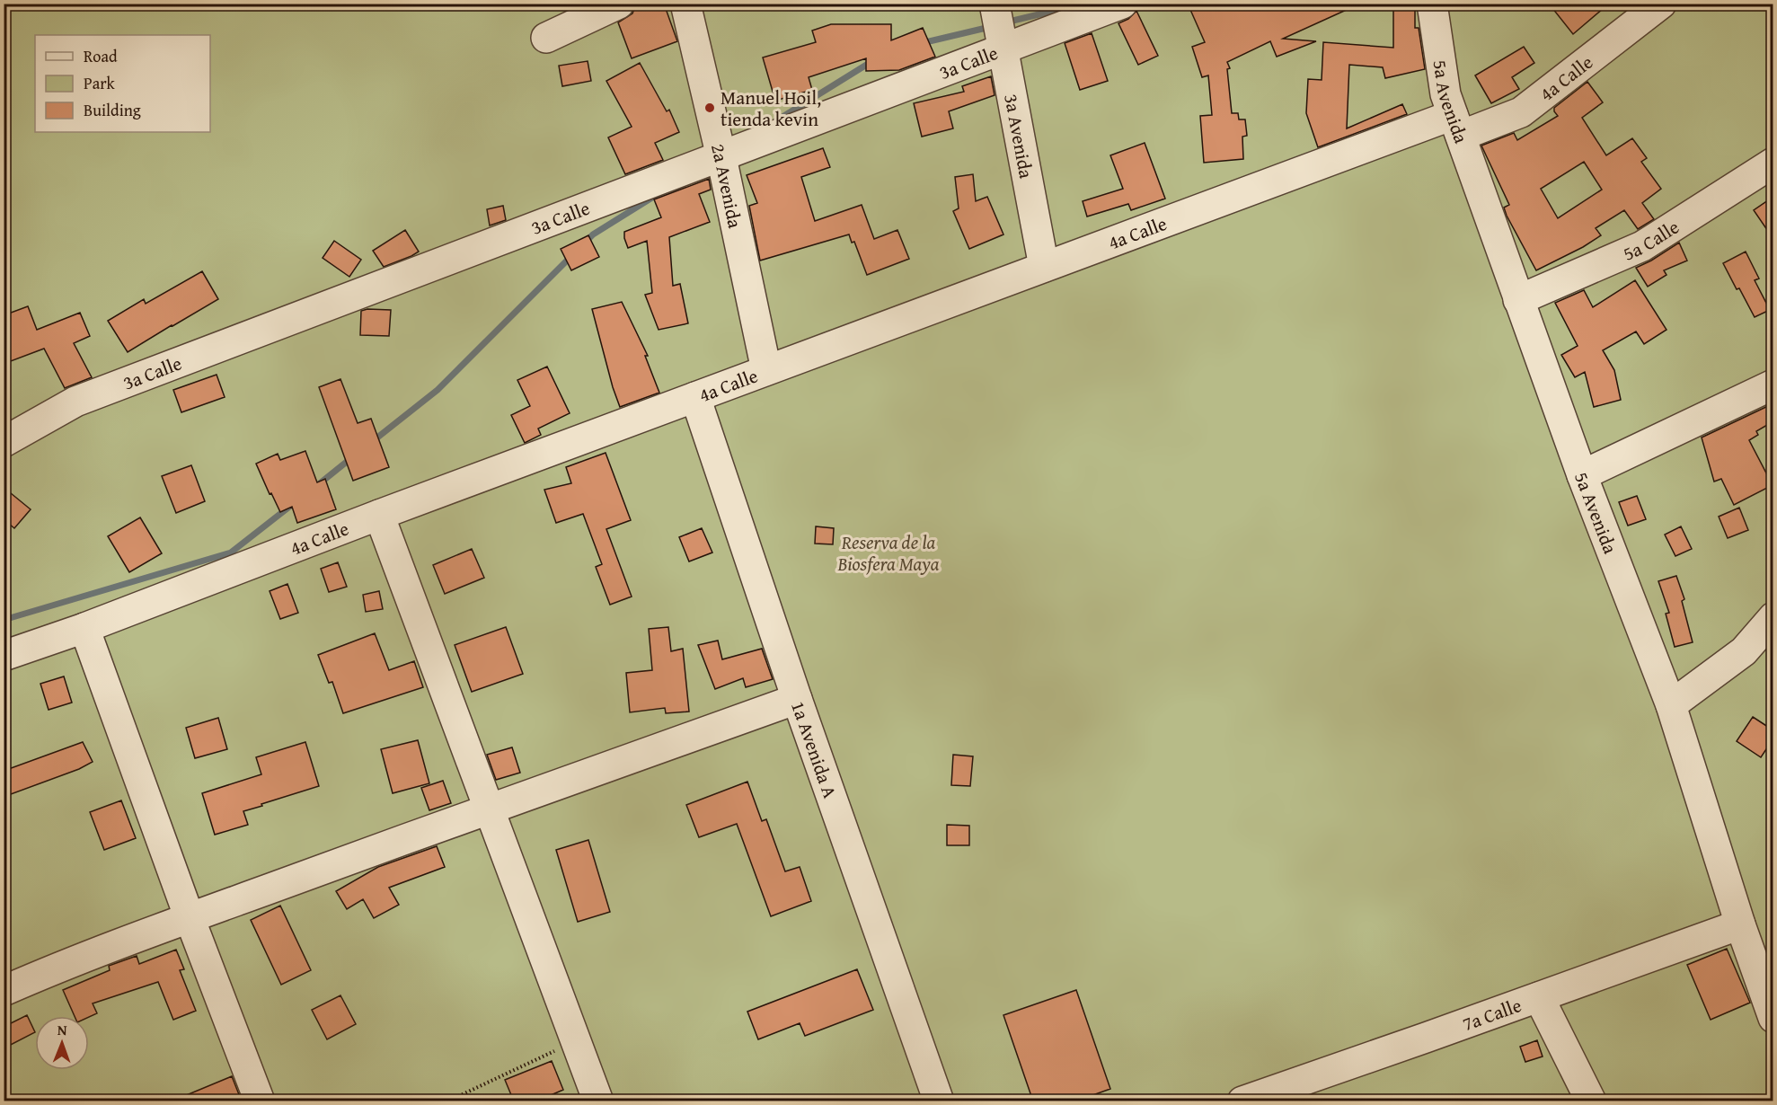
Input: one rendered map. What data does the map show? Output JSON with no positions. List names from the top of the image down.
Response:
{
  "streets": {
    "street": [
      "3a Calle",
      "4a Calle",
      "5a Avenida",
      "3a Avenida",
      "2a Avenida",
      "5a Calle",
      "1a Avenida A",
      "7a Calle"
    ]
  },
  "crossings": [
    ["3a Calle", "3a Avenida"],
    ["3a Calle", "2a Avenida"],
    ["4a Calle", "5a Avenida"],
    ["4a Calle", "3a Avenida"],
    ["4a Calle", "2a Avenida"],
    ["4a Calle", "1a Avenida A"],
    ["5a Avenida", "5a Calle"],
    ["5a Avenida", "7a Calle"]
  ],
  "parks": ["Reserva de la Biosfera Maya"],
  "places": ["Manuel Hoil, tienda kevin"],
  "legend": ["Road", "Park", "Building"],
  "north": "top"
}
